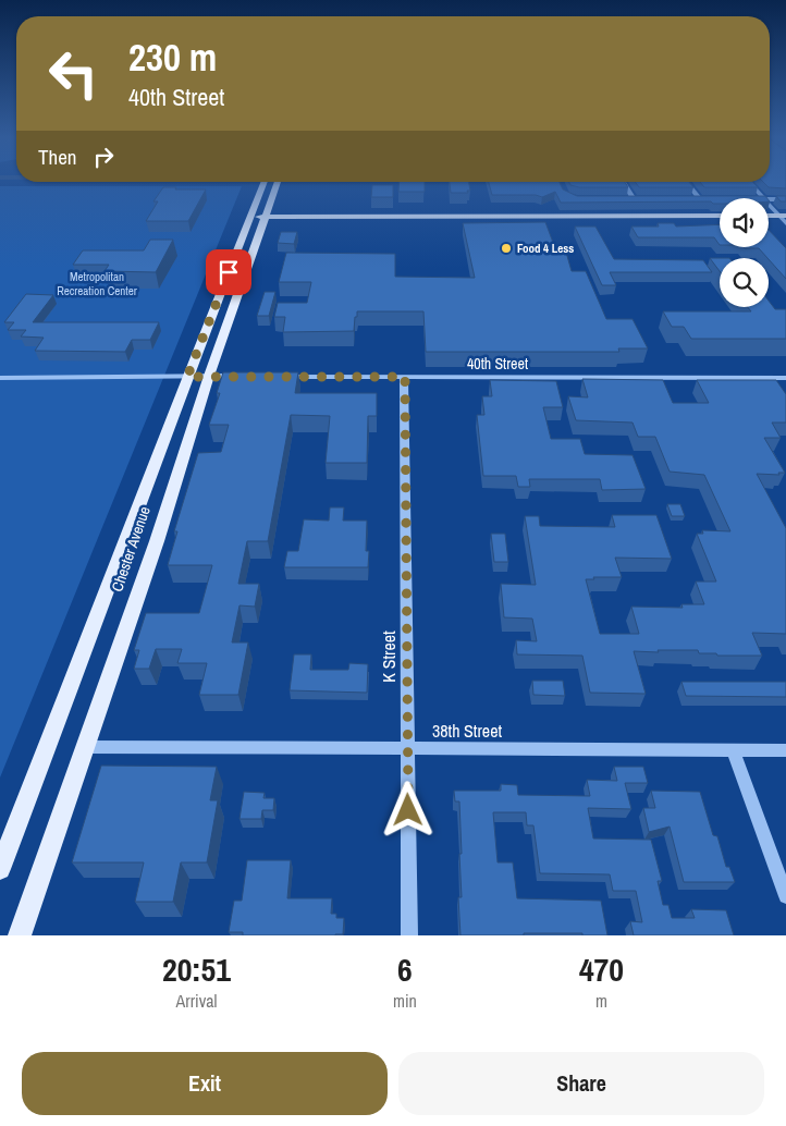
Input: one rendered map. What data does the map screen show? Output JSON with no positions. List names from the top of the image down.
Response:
{
  "streets": {
    "main road": ["Chester Avenue"],
    "street": ["40th Street", "K Street", "38th Street"]
  },
  "crossings": [
    ["40th Street", "K Street"],
    ["Chester Avenue", "38th Street"],
    ["K Street", "38th Street"]
  ],
  "parks": ["Metropolitan Recreation Center"],
  "places": ["Food 4 Less"],
  "page": {
    "turn": ["230 m", "40th Street"],
    "then": "Then",
    "eta": [
      "20:51",
      "Arrival",
      "6",
      "min",
      "470",
      "m"
    ],
    "buttons": ["Exit", "Share"]
  }
}
